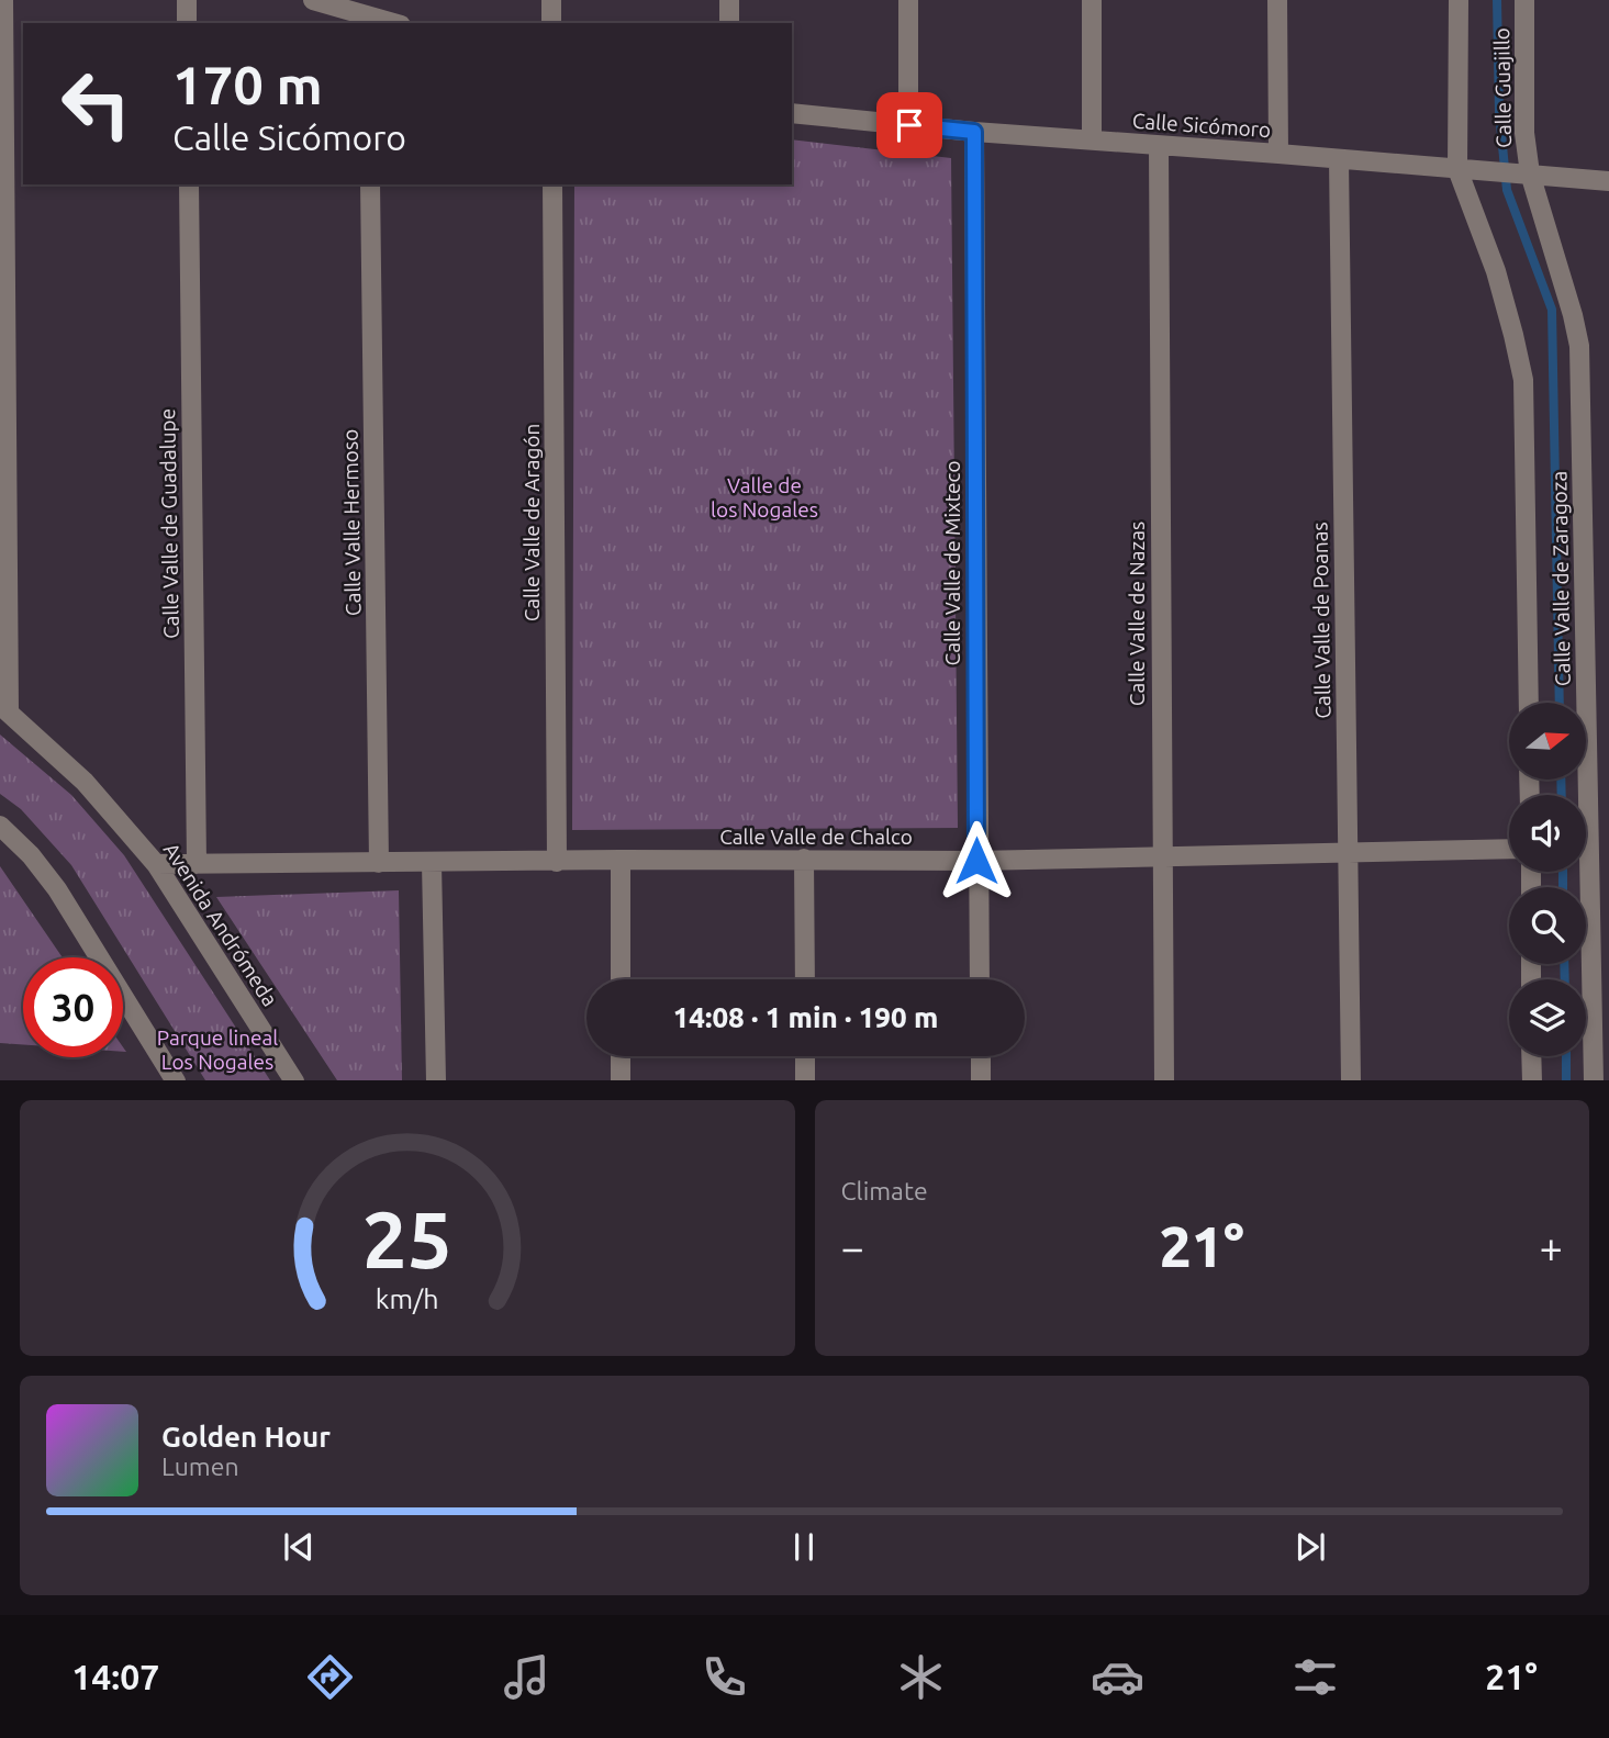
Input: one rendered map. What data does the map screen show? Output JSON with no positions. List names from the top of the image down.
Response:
{
  "streets": {
    "street": [
      "Calle Guajillo",
      "Calle Sicómoro",
      "Calle Valle Hermoso",
      "Calle Valle de Aragón",
      "Calle Valle de Guadalupe",
      "Calle Valle de Mixteco",
      "Calle Valle de Zaragoza",
      "Calle Valle de Nazas",
      "Calle Valle de Poanas",
      "Calle Valle de Chalco",
      "Avenida Andrómeda"
    ]
  },
  "crossings": [
    ["Calle Guajillo", "Calle Sicómoro"],
    ["Calle Guajillo", "Calle Valle de Zaragoza"],
    ["Calle Sicómoro", "Calle Valle de Mixteco"],
    ["Calle Sicómoro", "Calle Valle de Zaragoza"],
    ["Calle Sicómoro", "Calle Valle de Nazas"],
    ["Calle Sicómoro", "Calle Valle de Poanas"],
    ["Calle Valle Hermoso", "Calle Valle de Chalco"],
    ["Calle Valle de Aragón", "Calle Valle de Chalco"],
    ["Calle Valle de Guadalupe", "Calle Valle de Chalco"],
    ["Calle Valle de Mixteco", "Calle Valle de Chalco"],
    ["Calle Valle de Nazas", "Calle Valle de Chalco"],
    ["Calle Valle de Poanas", "Calle Valle de Chalco"],
    ["Calle Valle de Chalco", "Avenida Andrómeda"]
  ],
  "parks": ["Valle de los Nogales", "Parque lineal Los Nogales"],
  "north": "right",
  "page": {
    "turn": ["170 m", "Calle Sicómoro"],
    "limit": "30",
    "trip": "14:08 · 1 min · 190 m",
    "tile": "Climate",
    "heat": ["−", "21°", "+"],
    "song": ["Golden Hour", "Lumen"],
    "tabs": ["14:07", "21°"],
    "gauge": ["25", "km/h"]
  }
}
